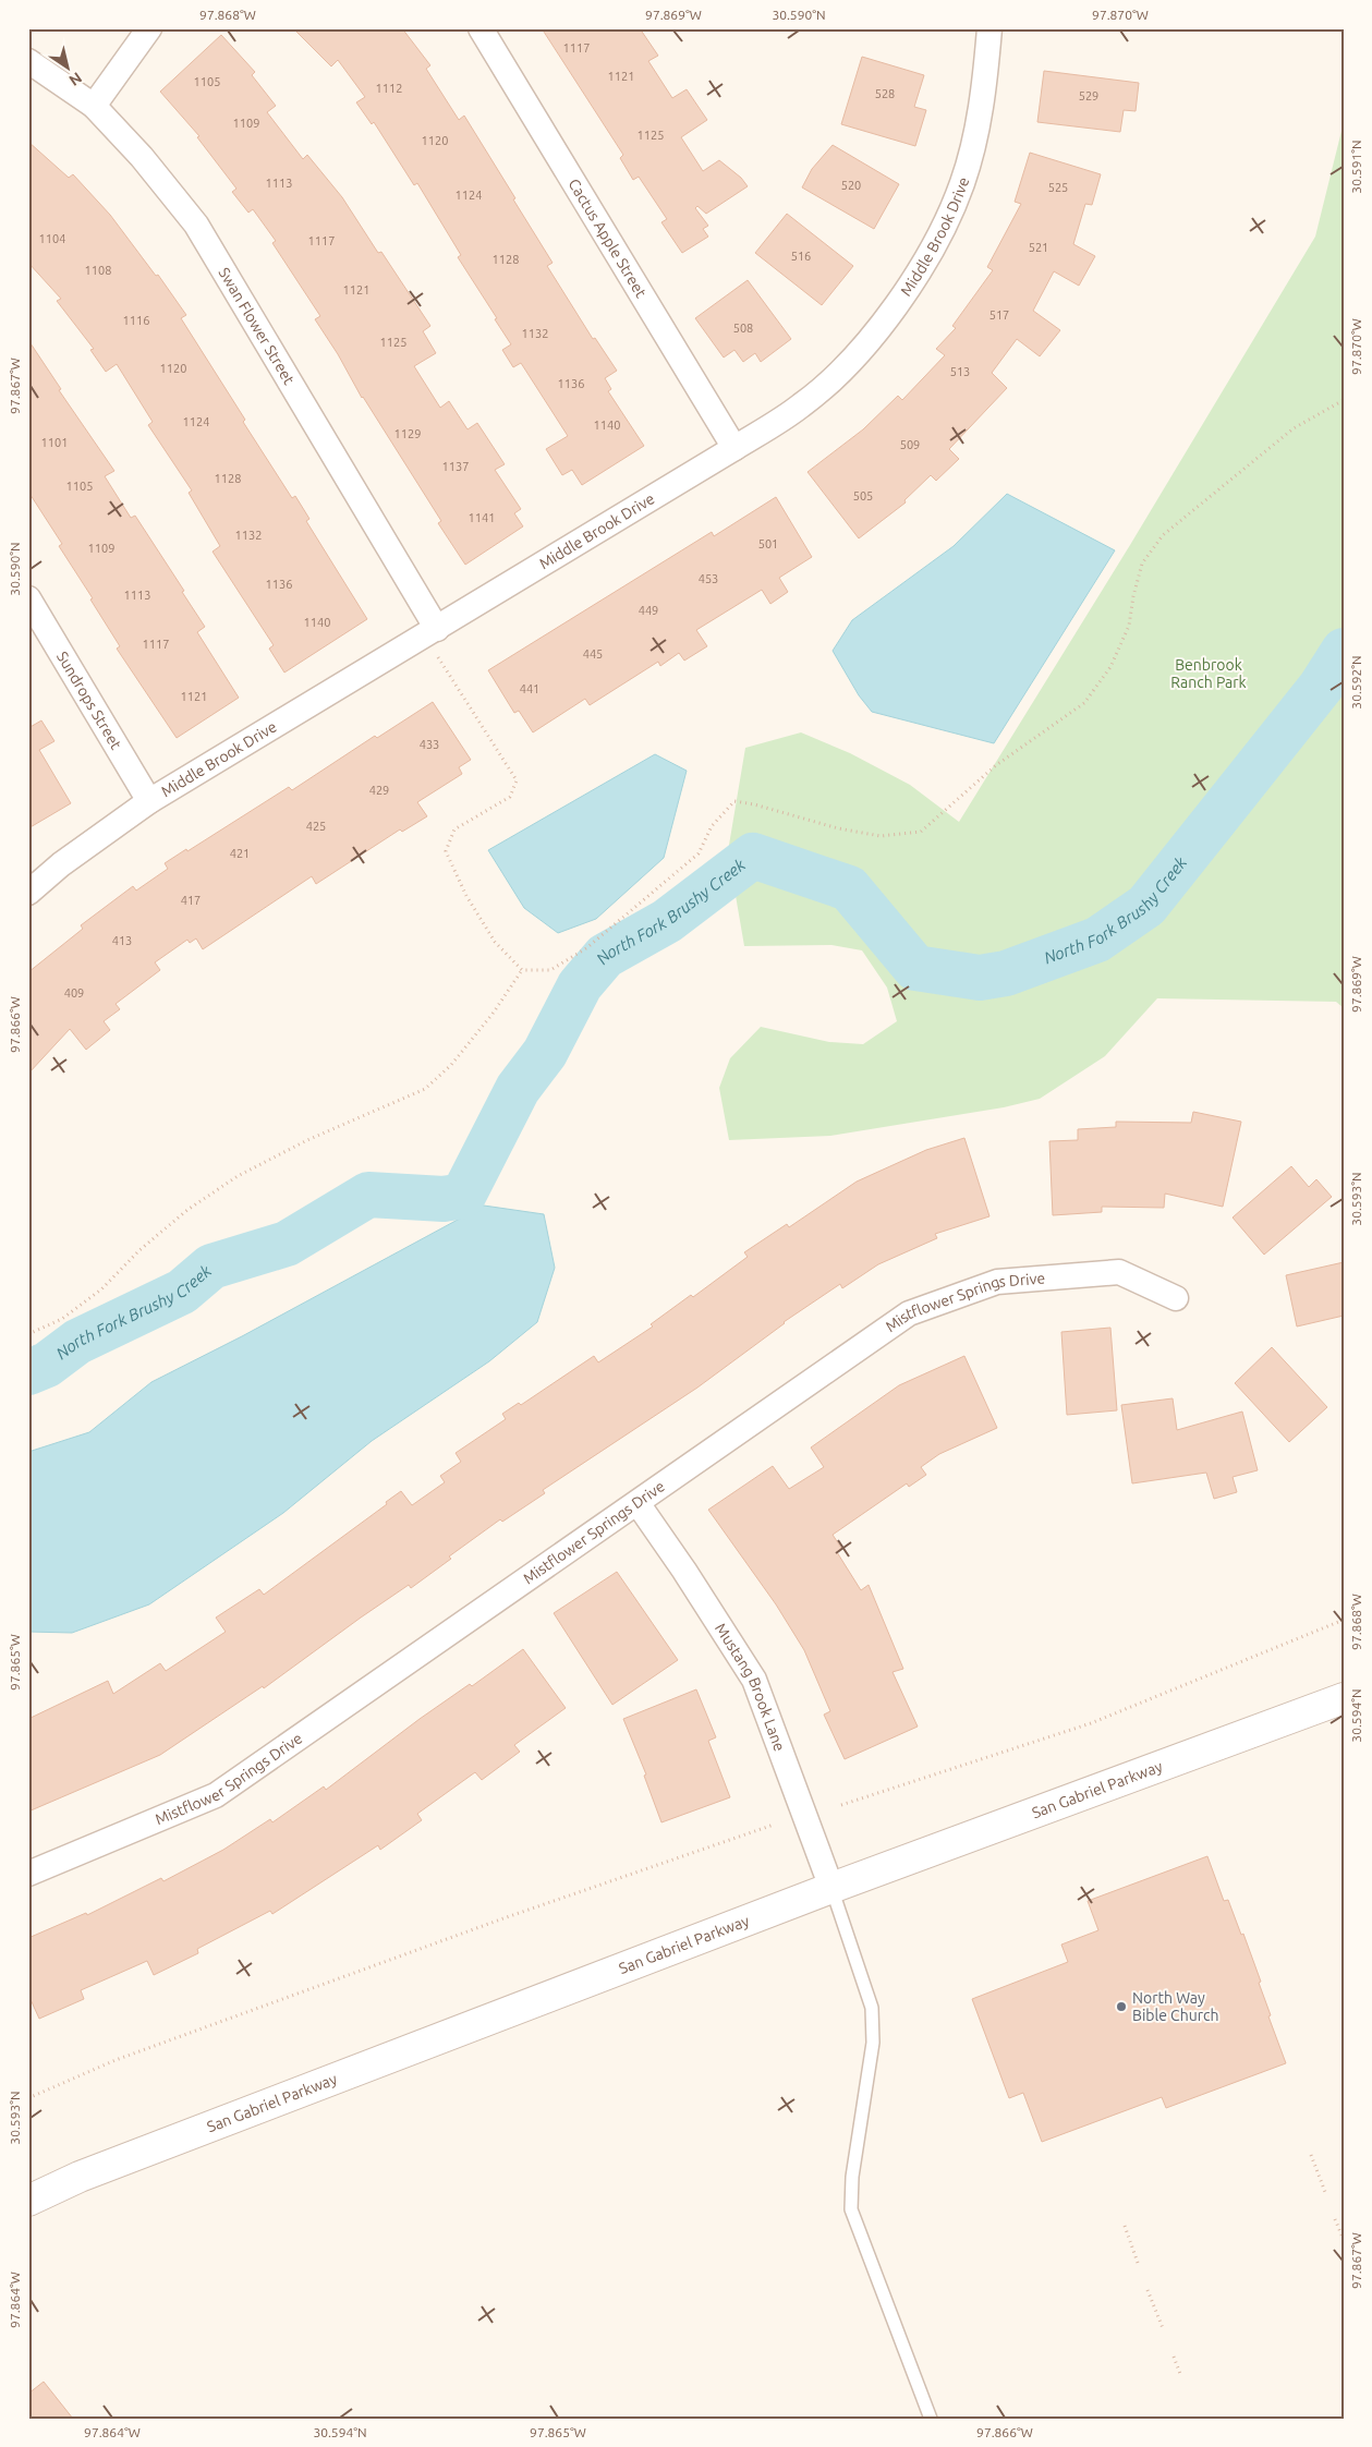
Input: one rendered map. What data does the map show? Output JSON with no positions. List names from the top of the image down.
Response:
{
  "streets": {
    "street": [
      "Middle Brook Drive",
      "Cactus Apple Street",
      "Swan Flower Street",
      "Sundrops Street",
      "Mistflower Springs Drive",
      "Mustang Brook Lane",
      "San Gabriel Parkway"
    ]
  },
  "crossings": [
    ["Middle Brook Drive", "Cactus Apple Street"],
    ["Middle Brook Drive", "Swan Flower Street"],
    ["Middle Brook Drive", "Sundrops Street"],
    ["Mistflower Springs Drive", "Mustang Brook Lane"],
    ["Mustang Brook Lane", "San Gabriel Parkway"]
  ],
  "water": ["North Fork Brushy Creek"],
  "parks": ["Benbrook Ranch Park"],
  "places": ["North Way Bible Church"],
  "house_numbers": [
    "1117",
    "1121",
    "1105",
    "1112",
    "528",
    "529",
    "1109",
    "1125",
    "1120",
    "1113",
    "520",
    "525",
    "1124",
    "1104",
    "1117",
    "521",
    "516",
    "1128",
    "1108",
    "1121",
    "517",
    "1116",
    "508",
    "1132",
    "1125",
    "1120",
    "513",
    "1136",
    "1124",
    "1140",
    "1129",
    "1101",
    "509",
    "1137",
    "1128",
    "1105",
    "505",
    "1141",
    "1132",
    "501",
    "1109",
    "453",
    "1136",
    "1113",
    "449",
    "1140",
    "1117",
    "445",
    "441",
    "1121",
    "433",
    "429",
    "425",
    "421",
    "417",
    "413",
    "409"
  ],
  "north": "bottom right",
  "coordinates": [
    "97.868°W",
    "97.869°W",
    "30.590°N",
    "97.870°W",
    "30.591°N",
    "97.867°W",
    "30.592°N",
    "97.866°W",
    "30.593°N",
    "97.865°W",
    "30.594°N",
    "97.864°W"
  ]
}
